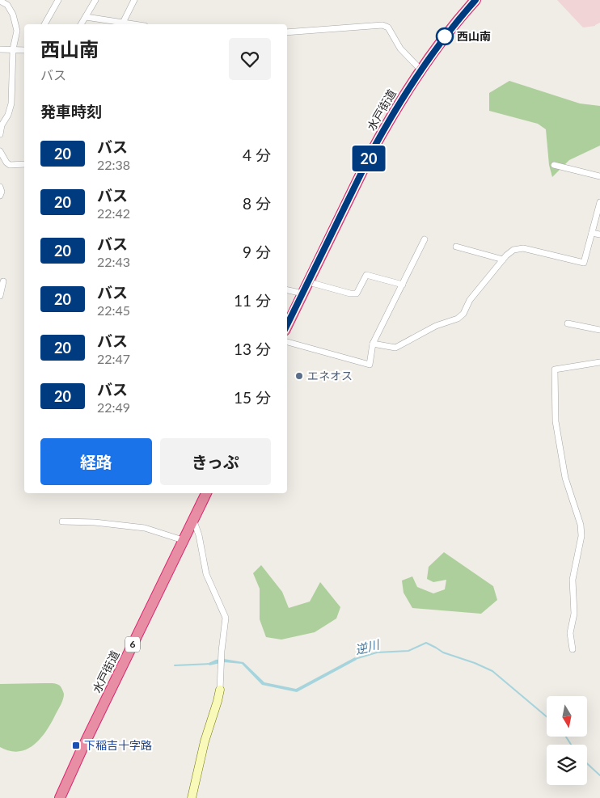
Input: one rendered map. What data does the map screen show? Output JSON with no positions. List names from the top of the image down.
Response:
{
  "streets": {
    "highway": ["水戸街道", "6"]
  },
  "water": ["逆川"],
  "places": {
    "other": ["西山南", "エネオス"],
    "transit": ["下稲吉十字路"]
  },
  "lines": ["bus line 20"],
  "north": "bottom",
  "page": {
    "on_map": "20",
    "heading": [
      ["西山南", "バス"],
      "発車時刻"
    ],
    "list": [
      {
        "mark": "20",
        "name": "バス",
        "note": "22:38",
        "value": "4 分"
      },
      {
        "mark": "20",
        "name": "バス",
        "note": "22:42",
        "value": "8 分"
      },
      {
        "mark": "20",
        "name": "バス",
        "note": "22:43",
        "value": "9 分"
      },
      {
        "mark": "20",
        "name": "バス",
        "note": "22:45",
        "value": "11 分"
      },
      {
        "mark": "20",
        "name": "バス",
        "note": "22:47",
        "value": "13 分"
      },
      {
        "mark": "20",
        "name": "バス",
        "note": "22:49",
        "value": "15 分"
      }
    ],
    "buttons": ["経路", "きっぷ"]
  }
}
